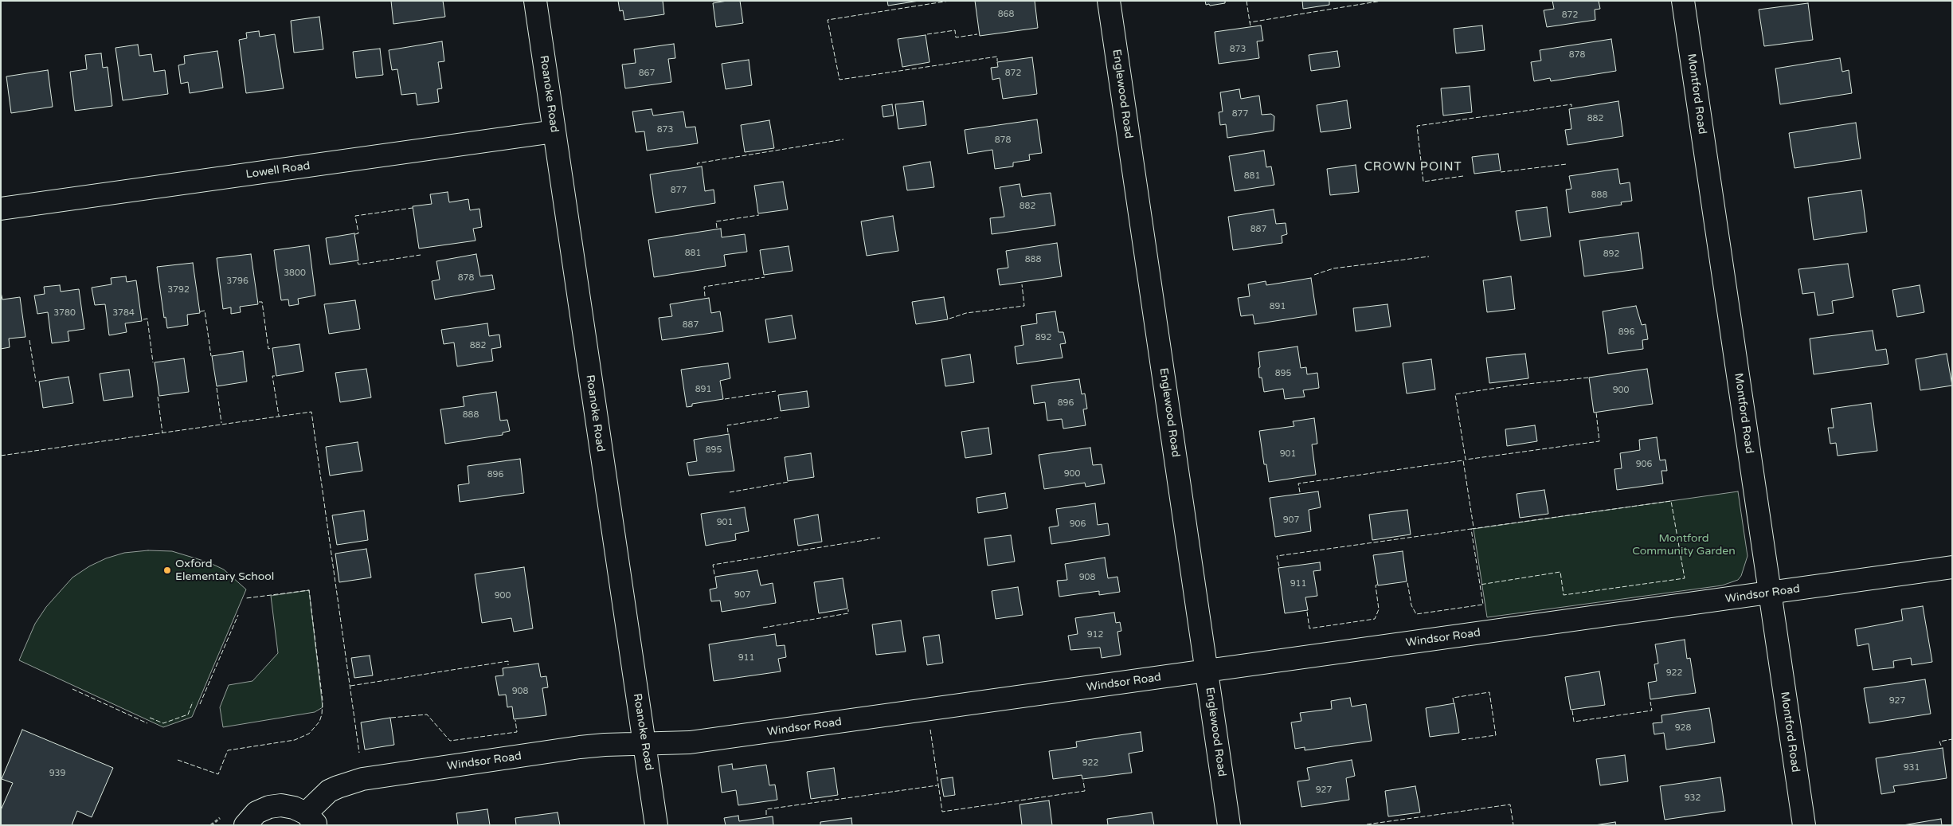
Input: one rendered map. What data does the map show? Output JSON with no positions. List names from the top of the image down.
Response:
{
  "streets": {
    "street": [
      "Roanoke Road",
      "Englewood Road",
      "Montford Road",
      "Lowell Road",
      "Windsor Road"
    ]
  },
  "crossings": [
    ["Roanoke Road", "Lowell Road"],
    ["Roanoke Road", "Windsor Road"],
    ["Englewood Road", "Windsor Road"],
    ["Montford Road", "Windsor Road"]
  ],
  "districts": ["CROWN POINT"],
  "parks": ["Montford Community Garden"],
  "places": ["Oxford Elementary School"],
  "house_numbers": [
    "868",
    "872",
    "873",
    "878",
    "867",
    "872",
    "877",
    "882",
    "873",
    "878",
    "881",
    "877",
    "888",
    "882",
    "887",
    "881",
    "892",
    "888",
    "3800",
    "878",
    "3796",
    "3792",
    "891",
    "3780",
    "3784",
    "887",
    "896",
    "892",
    "882",
    "895",
    "891",
    "900",
    "896",
    "888",
    "895",
    "901",
    "906",
    "900",
    "896",
    "907",
    "901",
    "906",
    "908",
    "911",
    "907",
    "900",
    "912",
    "911",
    "922",
    "908",
    "927",
    "928",
    "922",
    "931",
    "939",
    "927",
    "932"
  ]
}
